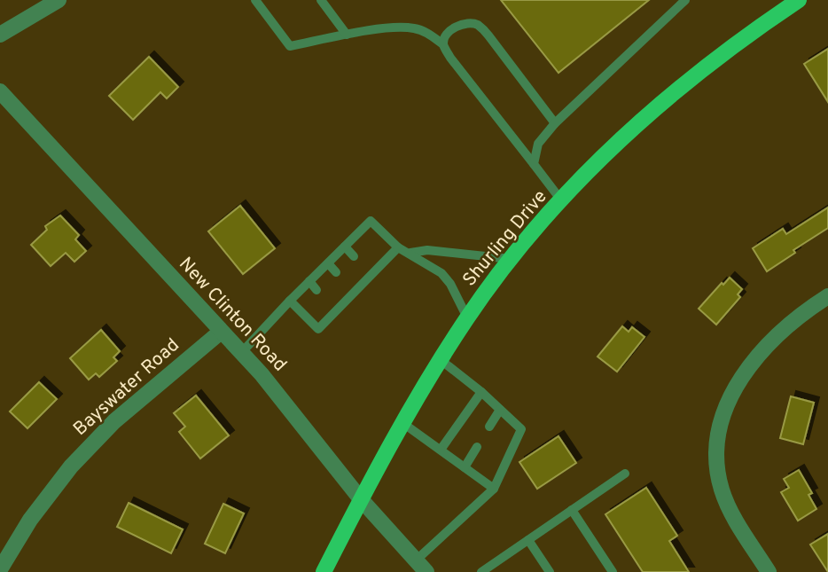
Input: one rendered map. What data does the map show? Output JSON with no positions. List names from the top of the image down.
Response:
{
  "streets": {
    "main road": ["Shurling Drive"],
    "street": ["New Clinton Road", "Bayswater Road"]
  },
  "crossings": [
    ["Shurling Drive", "New Clinton Road"],
    ["New Clinton Road", "Bayswater Road"]
  ]
}
